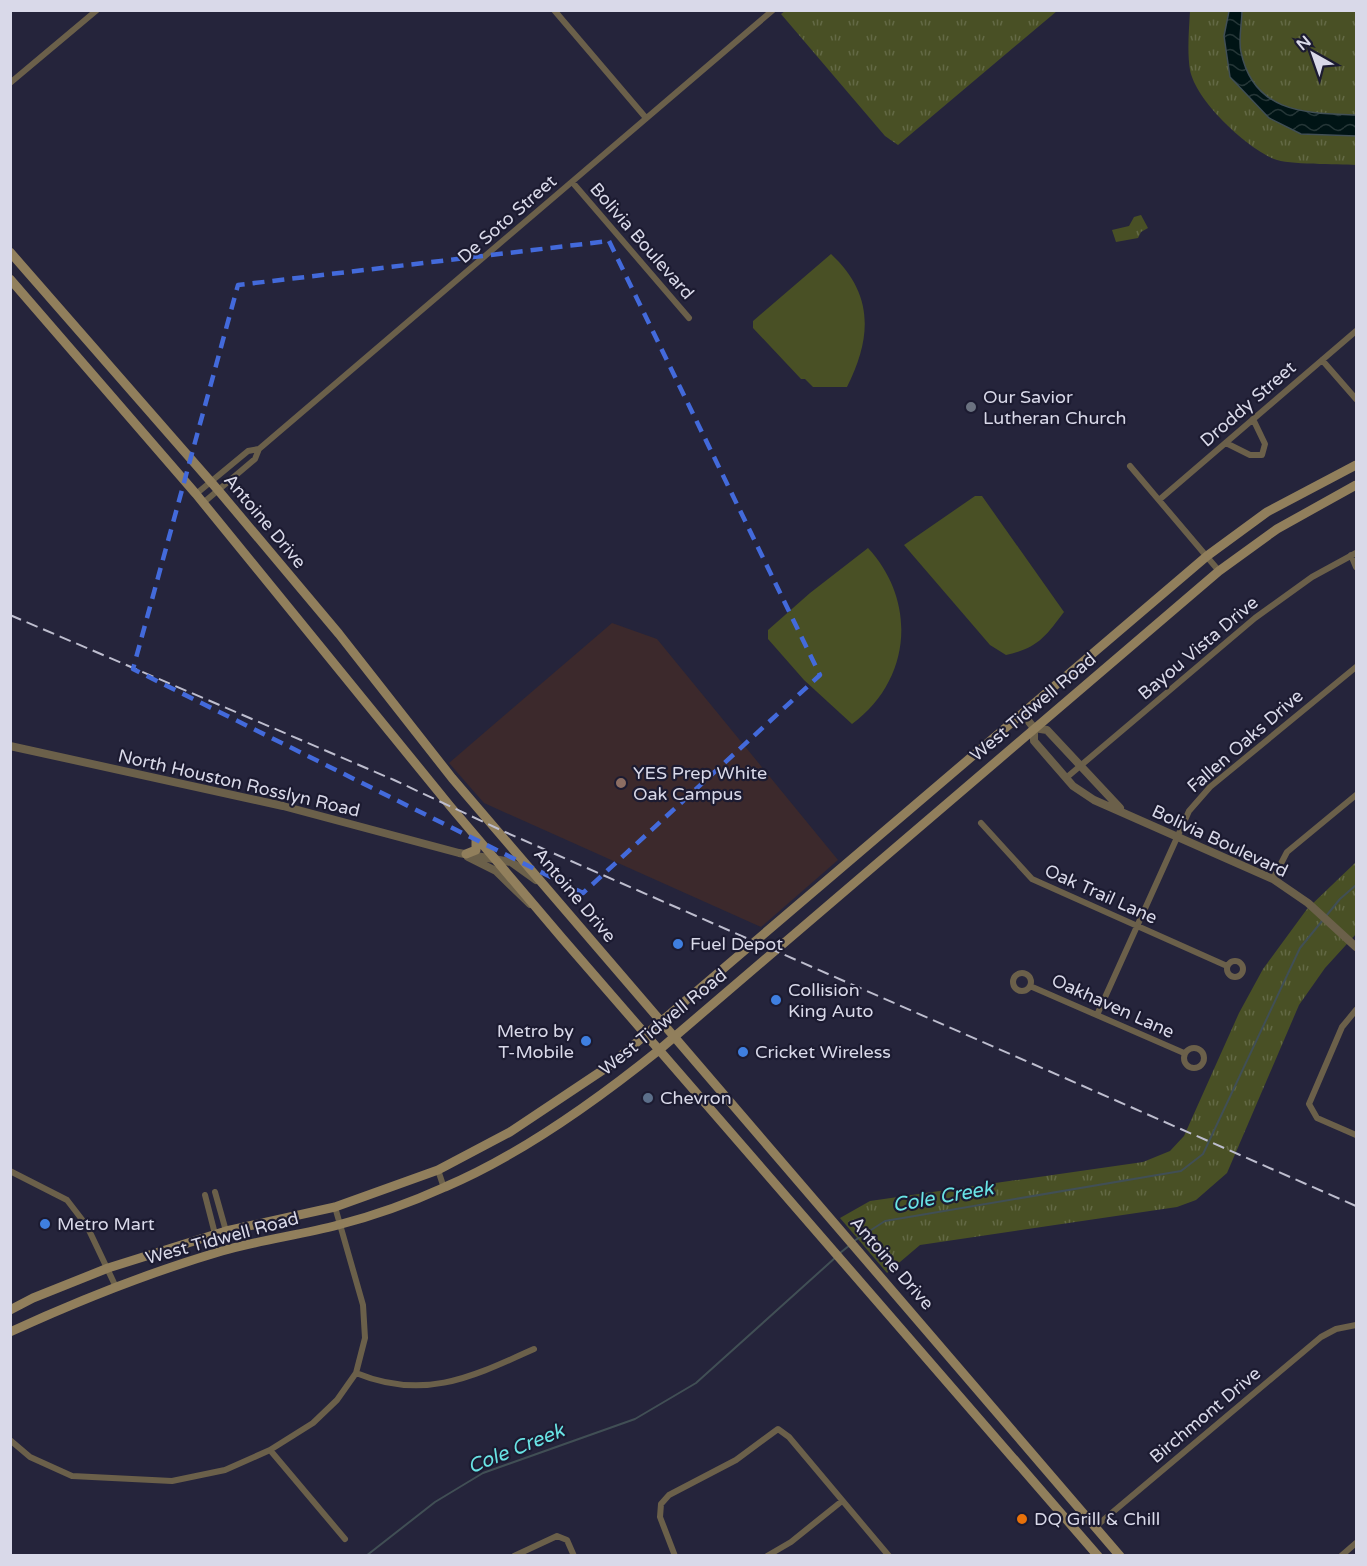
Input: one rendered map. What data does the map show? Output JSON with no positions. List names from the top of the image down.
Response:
{
  "streets": {
    "main road": ["Antoine Drive", "West Tidwell Road"],
    "street": [
      "De Soto Street",
      "Bolivia Boulevard",
      "Droddy Street",
      "Bayou Vista Drive",
      "Fallen Oaks Drive",
      "North Houston Rosslyn Road",
      "Oak Trail Lane",
      "Oakhaven Lane",
      "Birchmont Drive"
    ]
  },
  "crossings": [
    ["De Soto Street", "Bolivia Boulevard"],
    ["De Soto Street", "Antoine Drive"],
    ["Bolivia Boulevard", "Bayou Vista Drive"],
    ["Bolivia Boulevard", "West Tidwell Road"],
    ["Bolivia Boulevard", "Fallen Oaks Drive"],
    ["Antoine Drive", "West Tidwell Road"],
    ["Antoine Drive", "North Houston Rosslyn Road"],
    ["Antoine Drive", "Birchmont Drive"],
    ["Fallen Oaks Drive", "Oak Trail Lane"],
    ["Fallen Oaks Drive", "Oakhaven Lane"]
  ],
  "water": ["Cole Creek"],
  "places": [
    "Our Savior Lutheran Church",
    "YES Prep White Oak Campus",
    "Fuel Depot",
    "Collision King Auto",
    "Metro by T-Mobile",
    "Cricket Wireless",
    "Chevron",
    "Metro Mart",
    "DQ Grill & Chill"
  ],
  "north": "top left"
}
